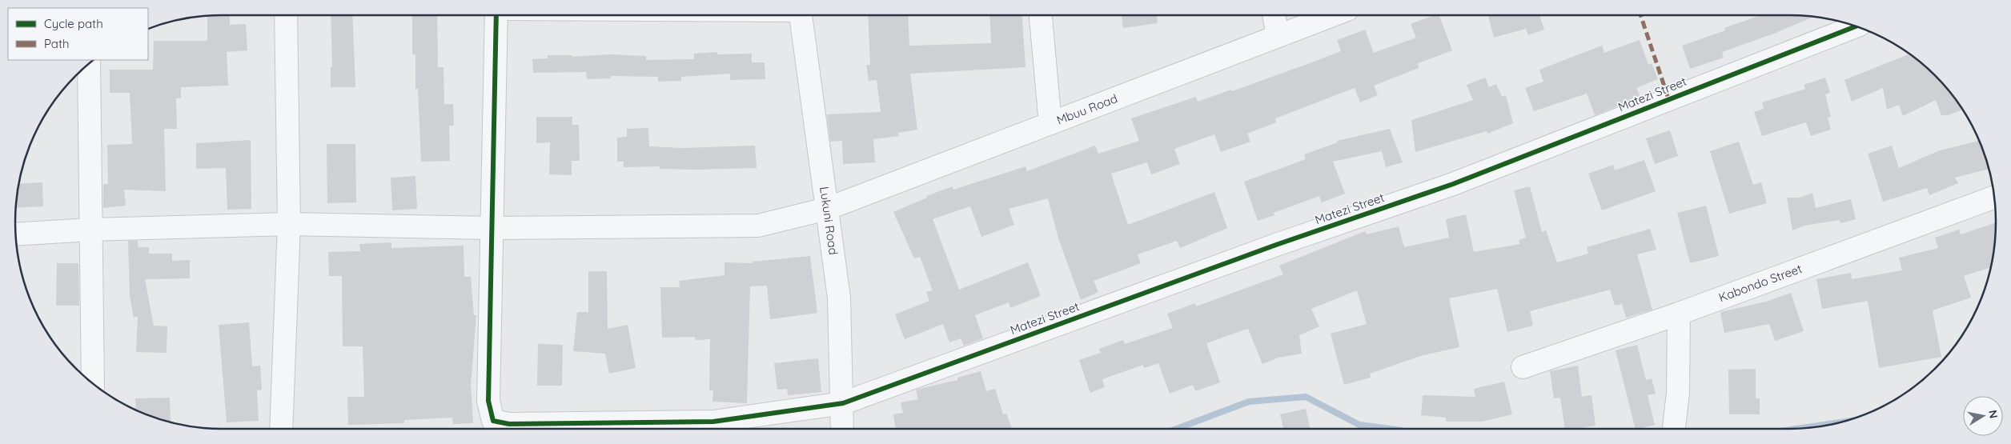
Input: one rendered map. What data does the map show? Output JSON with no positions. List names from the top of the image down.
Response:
{
  "streets": {
    "street": [
      "Matezi Street",
      "Mbuu Road",
      "Lukuni Road",
      "Kabondo Street"
    ]
  },
  "crossings": [
    ["Matezi Street", "Mbuu Road"],
    ["Matezi Street", "Lukuni Road"],
    ["Mbuu Road", "Lukuni Road"]
  ],
  "legend": ["Cycle path", "Path"],
  "north": "right"
}
